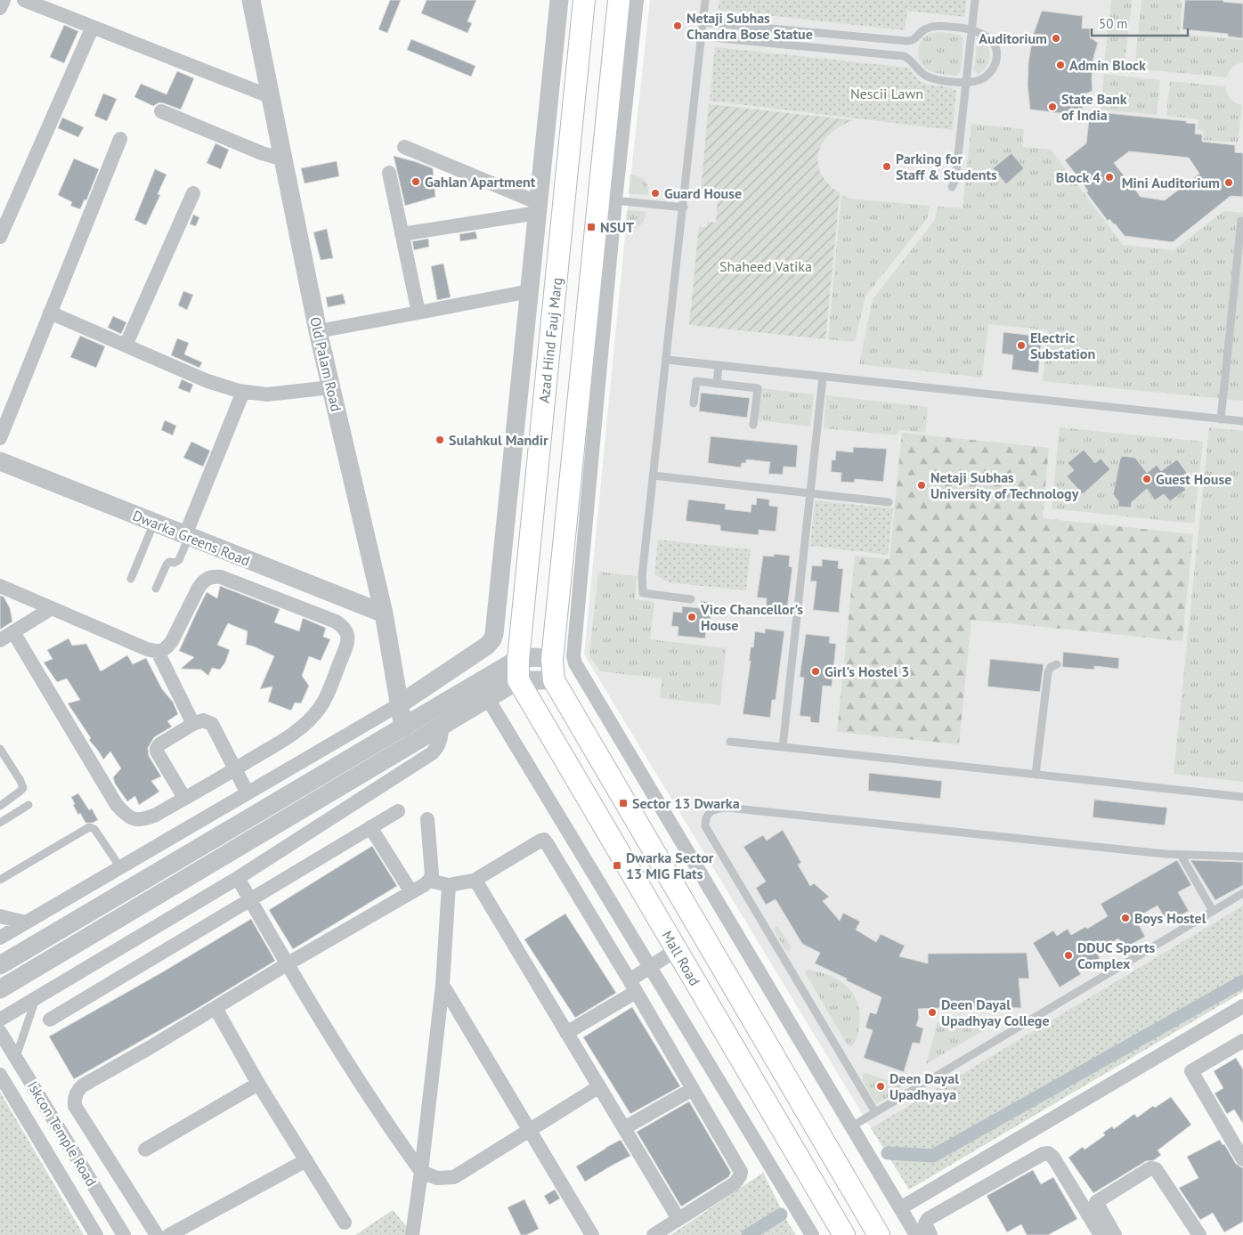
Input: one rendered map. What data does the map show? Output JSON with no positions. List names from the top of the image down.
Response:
{
  "streets": {
    "main road": ["Azad Hind Fauj Marg", "Mall Road"],
    "street": ["Old Palam Road", "Dwarka Greens Road", "Iskcon Temple Road"]
  },
  "crossings": [
    ["Azad Hind Fauj Marg", "Mall Road"],
    ["Old Palam Road", "Dwarka Greens Road"]
  ],
  "parks": ["Nescii Lawn", "Shaheed Vatika"],
  "places": {
    "other": [
      "Netaji Subhas Chandra Bose Statue",
      "Auditorium",
      "Admin Block",
      "State Bank of India",
      "Parking for Staff & Students",
      "Block 4",
      "Gahlan Apartment",
      "Mini Auditorium",
      "Guard House",
      "Electric Substation",
      "Sulahkul Mandir",
      "Guest House",
      "Netaji Subhas University of Technology",
      "Vice Chancellor's House",
      "Girl's Hostel 3",
      "Boys Hostel",
      "DDUC Sports Complex",
      "Deen Dayal Upadhyay College",
      "Deen Dayal Upadhyaya"
    ],
    "transit": ["NSUT", "Sector 13 Dwarka", "Dwarka Sector 13 MIG Flats"]
  },
  "scale_bar": "50 m"
}
